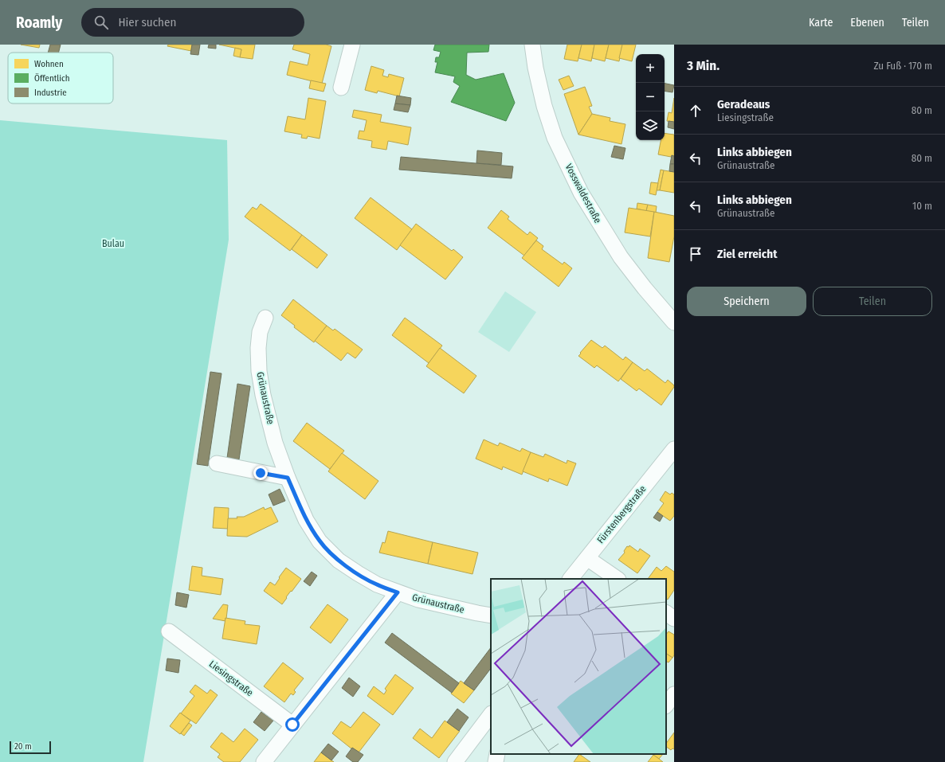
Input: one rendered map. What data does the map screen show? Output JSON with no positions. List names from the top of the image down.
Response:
{
  "streets": {
    "street": [
      "Vosswaldestraße",
      "Grünaustraße",
      "Fürstenbergstraße",
      "Liesingstraße"
    ]
  },
  "parks": ["Bulau"],
  "legend": ["Wohnen", "Öffentlich", "Industrie"],
  "scale_bar": "20 m",
  "page": {
    "header": "Roamly",
    "search": "Hier suchen",
    "nav": ["Karte", "Ebenen", "Teilen"],
    "heading": ["3 Min.", "Zu Fuß · 170 m"],
    "map_buttons": ["+", "−"],
    "list": [
      ["Geradeaus", "Liesingstraße", "80 m"],
      ["Links abbiegen", "Grünaustraße", "80 m"],
      ["Links abbiegen", "Grünaustraße", "10 m"],
      "Ziel erreicht"
    ],
    "buttons": ["Speichern", "Teilen"],
    "scale": "20 m"
  }
}
